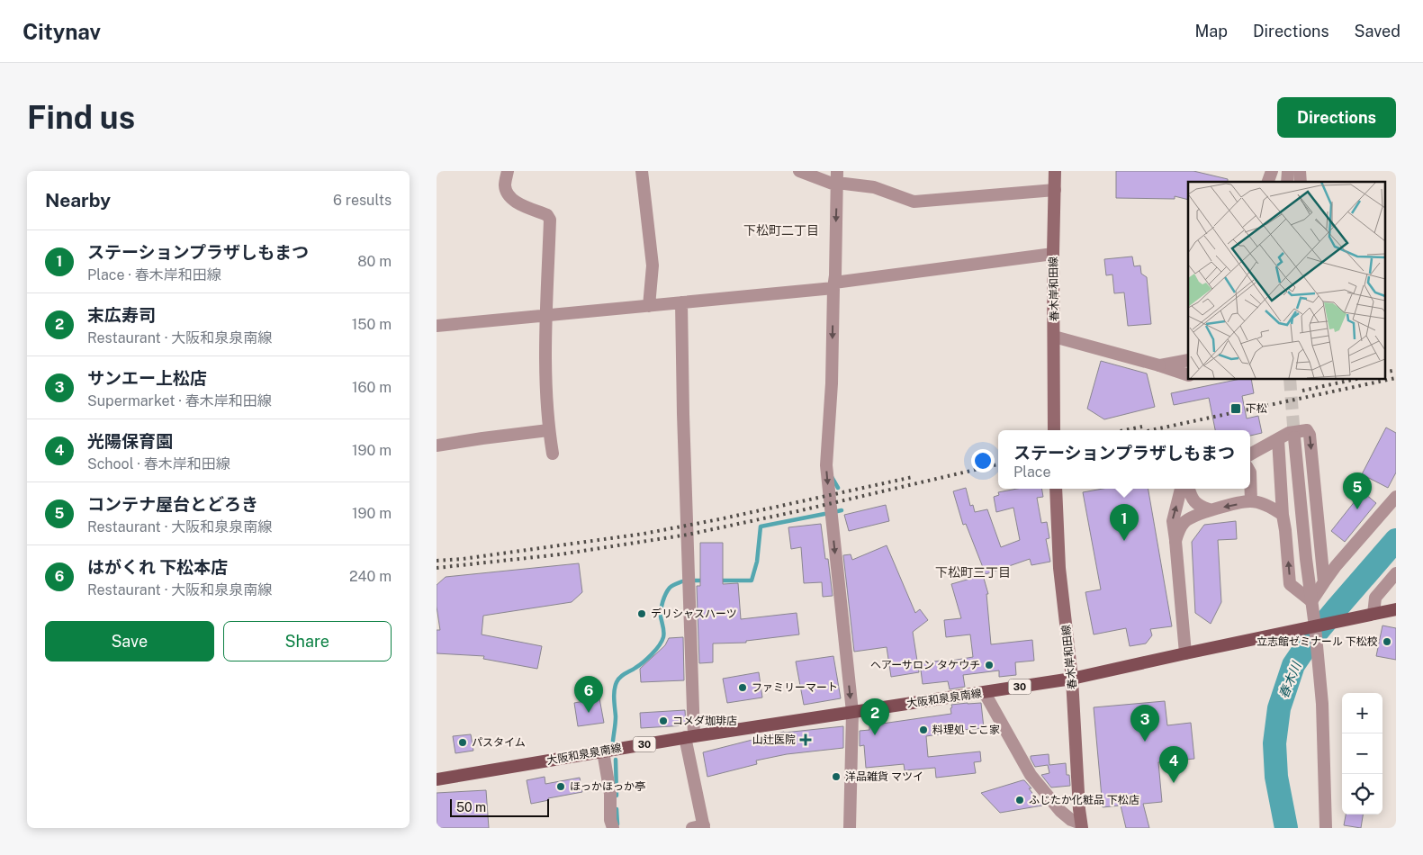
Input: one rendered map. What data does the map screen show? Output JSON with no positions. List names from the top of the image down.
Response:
{
  "streets": {
    "main road": ["春木岸和田線", "30", "大阪和泉泉南線"]
  },
  "crossings": [
    ["春木岸和田線", "大阪和泉泉南線"]
  ],
  "districts": ["下松町二丁目", "下松町三丁目"],
  "water": ["春木川"],
  "places": {
    "transit": ["下松"],
    "other": [
      "デリシャスハーツ",
      "立志館ゼミナール 下松校",
      "ヘアーサロン タケウチ",
      "ファミリーマート",
      "コメダ珈琲店",
      "料理処 ここ家",
      "パスタイム",
      "洋品雑貨 マツイ",
      "ほっかほっか亭",
      "ふじたか化粧品 下松店"
    ],
    "health": ["山辻医院"]
  },
  "scale_bar": "50 m",
  "page": {
    "header": "Citynav",
    "nav": ["Map", "Directions", "Saved"],
    "buttons": [
      "Directions",
      ["Save", "Share"]
    ],
    "title": "Find us",
    "heading": ["Nearby", "6 results"],
    "list": [
      {
        "mark": "1",
        "name": "ステーションプラザしもまつ",
        "note": "Place · 春木岸和田線",
        "value": "80 m"
      },
      {
        "mark": "2",
        "name": "末広寿司",
        "note": "Restaurant · 大阪和泉泉南線",
        "value": "150 m"
      },
      {
        "mark": "3",
        "name": "サンエー上松店",
        "note": "Supermarket · 春木岸和田線",
        "value": "160 m"
      },
      {
        "mark": "4",
        "name": "光陽保育園",
        "note": "School · 春木岸和田線",
        "value": "190 m"
      },
      {
        "mark": "5",
        "name": "コンテナ屋台とどろき",
        "note": "Restaurant · 大阪和泉泉南線",
        "value": "190 m"
      },
      {
        "mark": "6",
        "name": "はがくれ 下松本店",
        "note": "Restaurant · 大阪和泉泉南線",
        "value": "240 m"
      }
    ],
    "popup": ["ステーションプラザしもまつ", "Place"],
    "pins": [
      "5",
      "1",
      "6",
      "2",
      "3",
      "4"
    ],
    "map_buttons": ["+", "−"],
    "scale": "50 m"
  }
}
